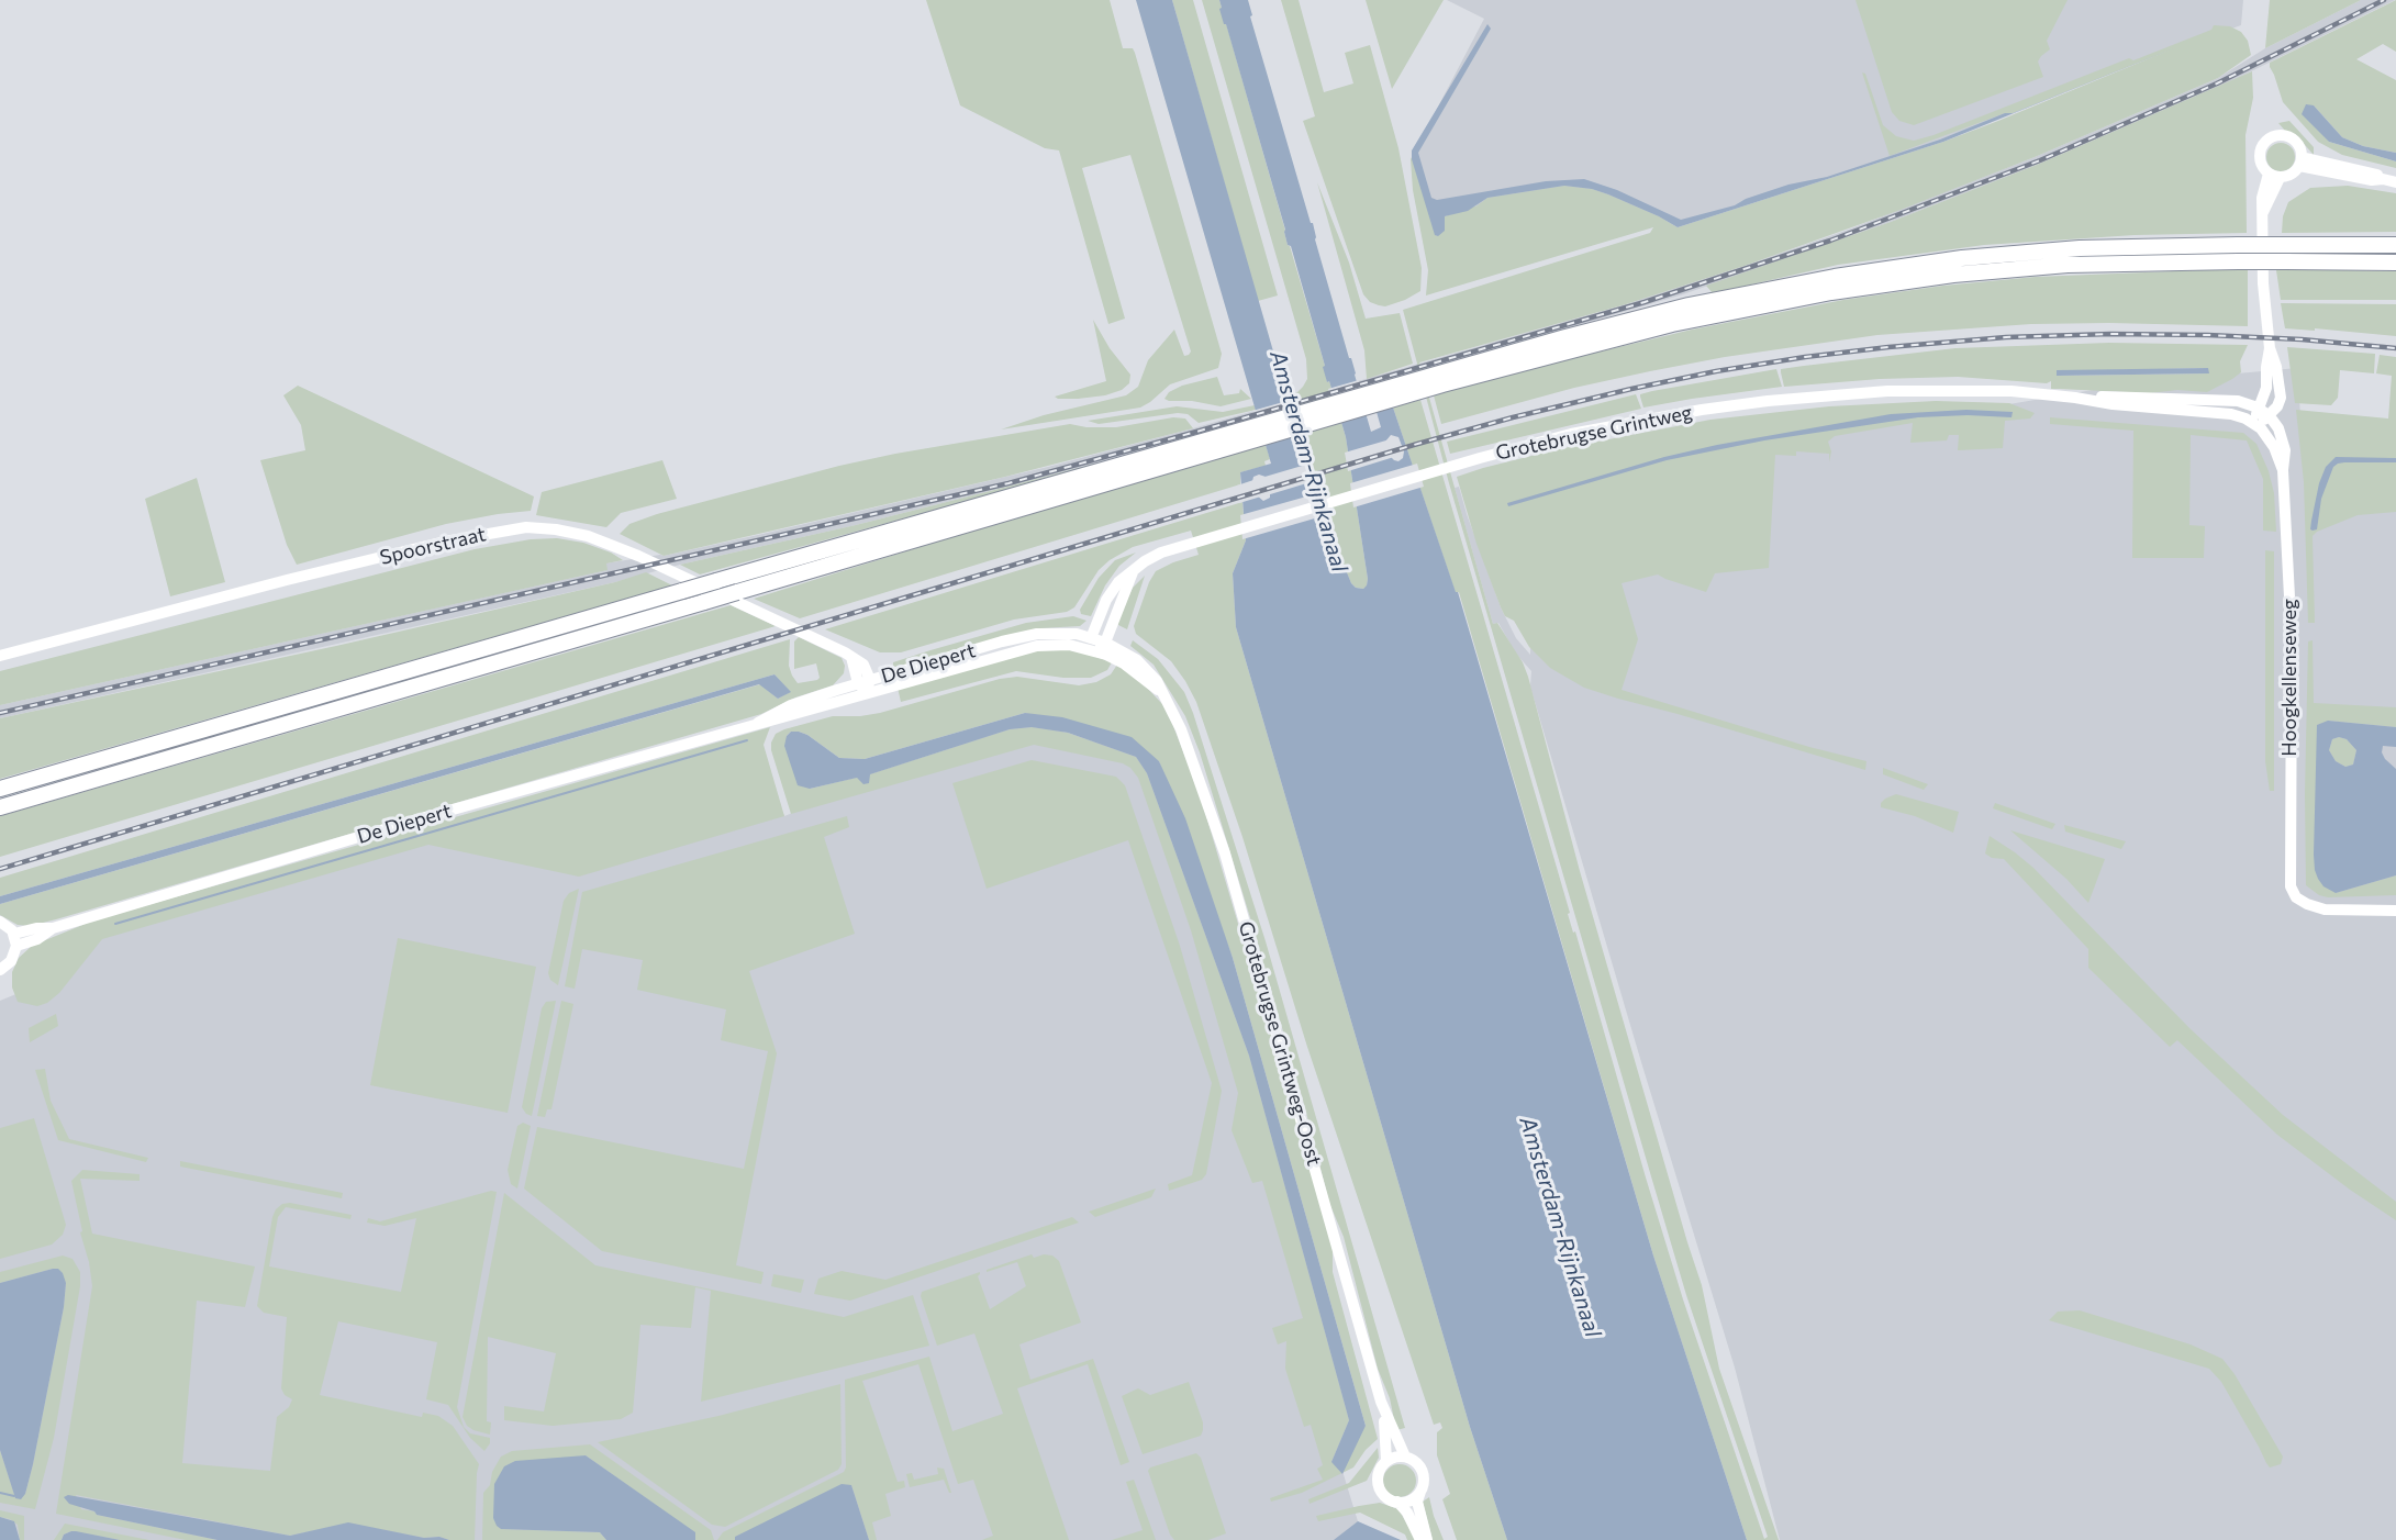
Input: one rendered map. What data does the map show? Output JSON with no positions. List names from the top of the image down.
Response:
{
  "streets": {
    "main road": [
      "Grotebrugse Grintweg",
      "Spoorstraat",
      "De Diepert",
      "Hoogkellenseweg",
      "Grotebrugse Grintweg-Oost"
    ]
  },
  "crossings": [
    ["Grotebrugse Grintweg", "De Diepert"],
    ["Grotebrugse Grintweg", "Hoogkellenseweg"],
    ["Spoorstraat", "De Diepert"],
    ["De Diepert", "Grotebrugse Grintweg-Oost"]
  ],
  "water": ["Amsterdam-Rijnkanaal"]
}
